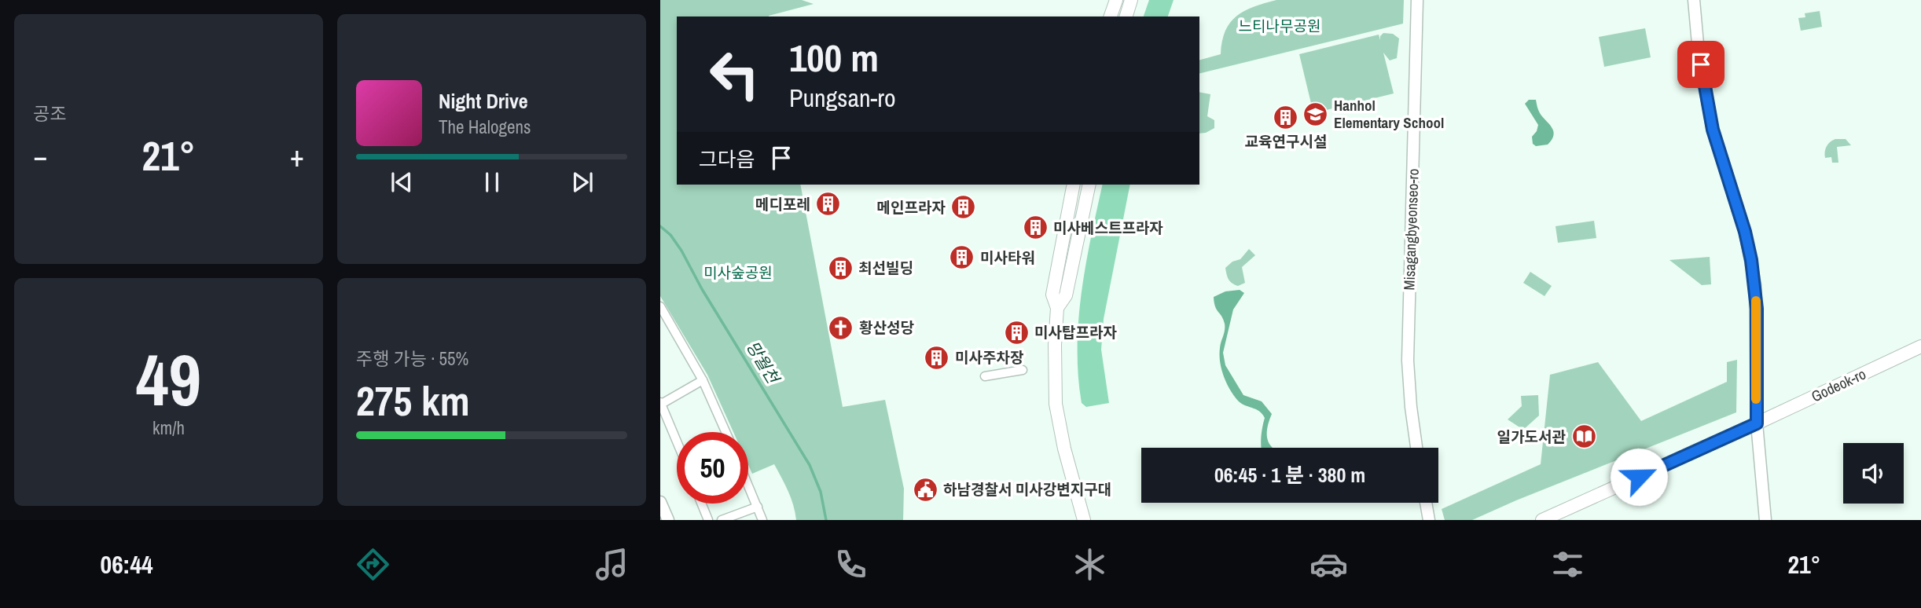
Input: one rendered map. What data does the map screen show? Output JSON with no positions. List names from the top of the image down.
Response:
{
  "streets": {
    "main road": ["Godeok-ro"],
    "street": ["Misagangbyeonseo-ro"]
  },
  "water": ["망월천"],
  "parks": ["느티나무공원", "미사숲공원"],
  "places": {
    "school or university": ["Hanhol Elementary School"],
    "building": [
      "교육연구시설",
      "메디포레",
      "메인프라자",
      "미사베스트프라자",
      "미사타워",
      "최선빌딩",
      "미사탑프라자",
      "미사주차장"
    ],
    "church": ["황산성당"],
    "library": ["일가도서관"],
    "public building": ["하남경찰서 미사강변지구대"]
  },
  "page": {
    "tile": [
      "공조",
      ["49", "km/h"],
      ["주행 가능 · 55%", "275 km"]
    ],
    "turn": ["100 m", "Pungsan-ro"],
    "song": ["Night Drive", "The Halogens"],
    "then": "그다음",
    "heat": ["−", "21°", "+"],
    "limit": "50",
    "trip": "06:45 · 1 분 · 380 m",
    "tabs": ["06:44", "21°"]
  }
}
